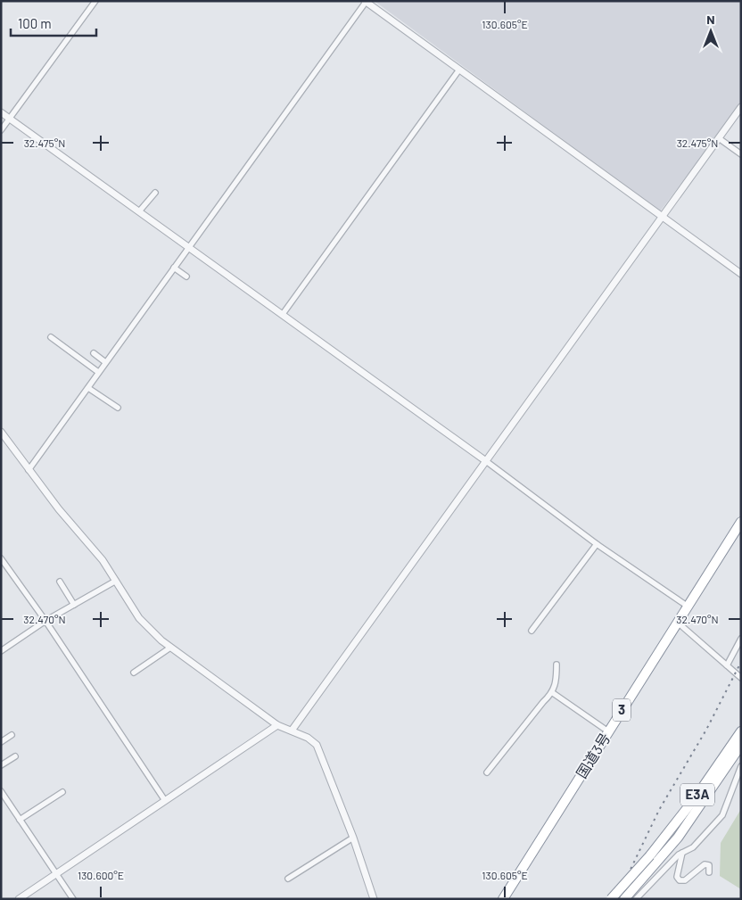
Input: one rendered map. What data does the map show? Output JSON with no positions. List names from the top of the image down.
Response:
{
  "streets": {
    "highway": ["3", "国道3号", "E3A"]
  },
  "scale_bar": "100 m",
  "north": "top",
  "coordinates": [
    "130.605°E",
    "32.475°N",
    "32.470°N",
    "130.600°E"
  ]
}
